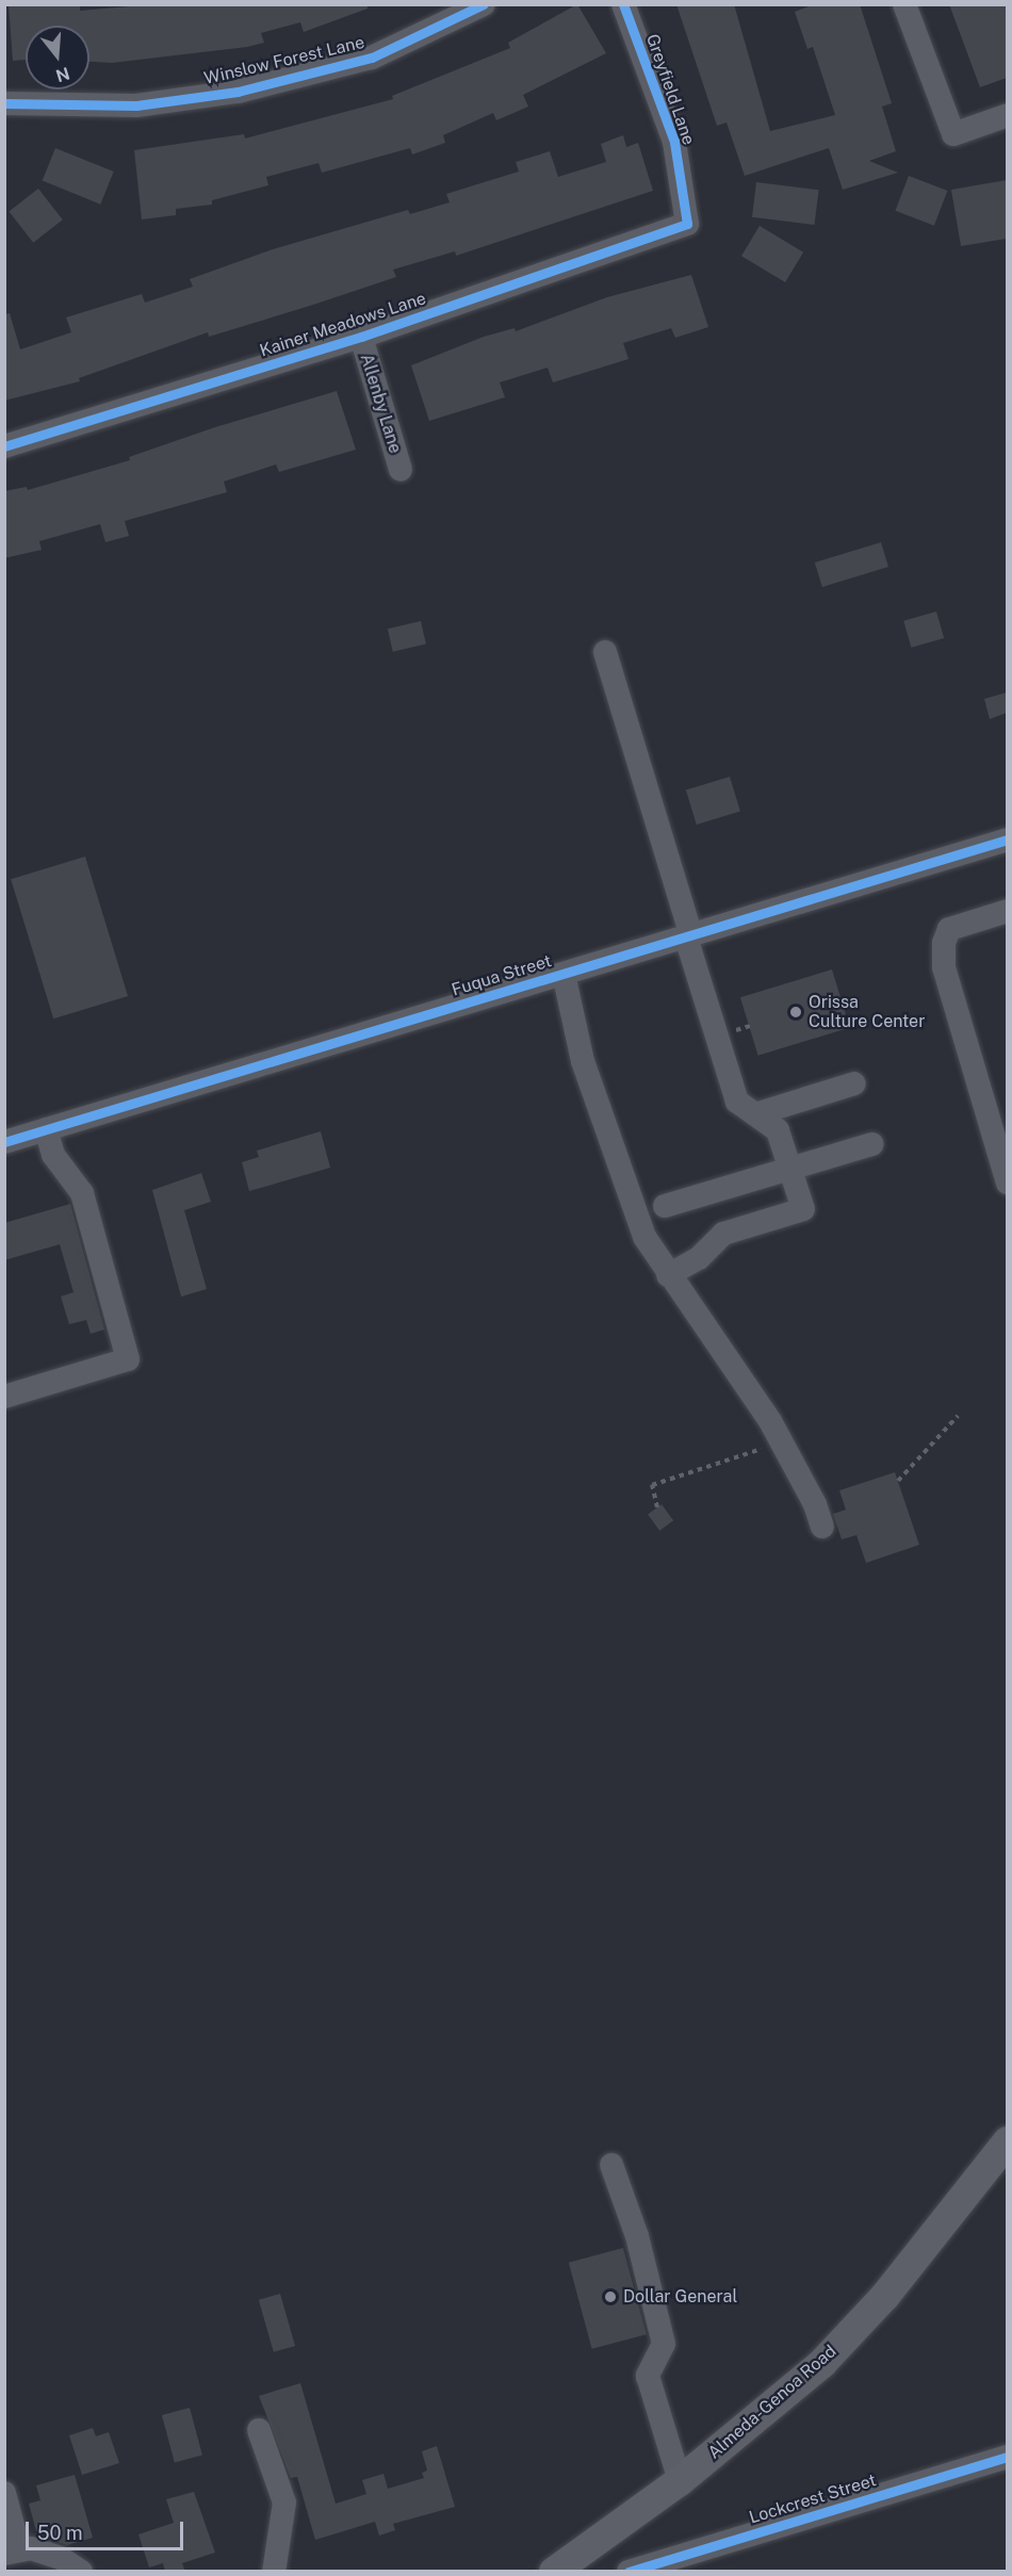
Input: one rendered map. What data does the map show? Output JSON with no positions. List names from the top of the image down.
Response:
{
  "streets": {
    "main road": ["Almeda-Genoa Road"],
    "street": [
      "Winslow Forest Lane",
      "Greyfield Lane",
      "Kainer Meadows Lane",
      "Allenby Lane",
      "Fuqua Street",
      "Lockcrest Street"
    ]
  },
  "crossings": [
    ["Greyfield Lane", "Kainer Meadows Lane"],
    ["Kainer Meadows Lane", "Allenby Lane"]
  ],
  "places": ["Orissa Culture Center", "Dollar General"],
  "scale_bar": "50 m",
  "north": "bottom"
}
